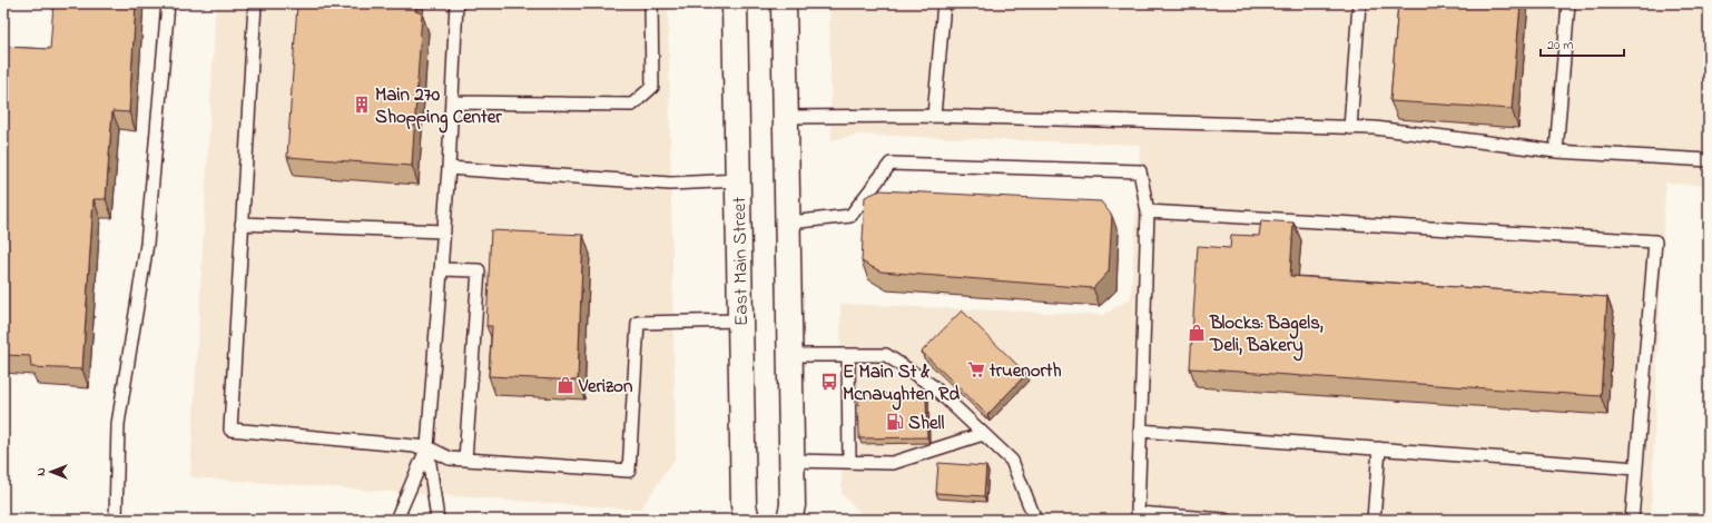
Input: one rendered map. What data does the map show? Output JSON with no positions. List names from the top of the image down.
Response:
{
  "streets": {
    "main road": ["East Main Street"]
  },
  "places": {
    "building": ["Main 270 Shopping Center"],
    "shop": ["Blocks: Bagels, Deli, Bakery", "Verizon"],
    "supermarket": ["truenorth"],
    "bus stop": ["E Main St & Mcnaughten Rd"],
    "fuel station": ["Shell"]
  },
  "scale_bar": "20 m",
  "north": "left"
}
